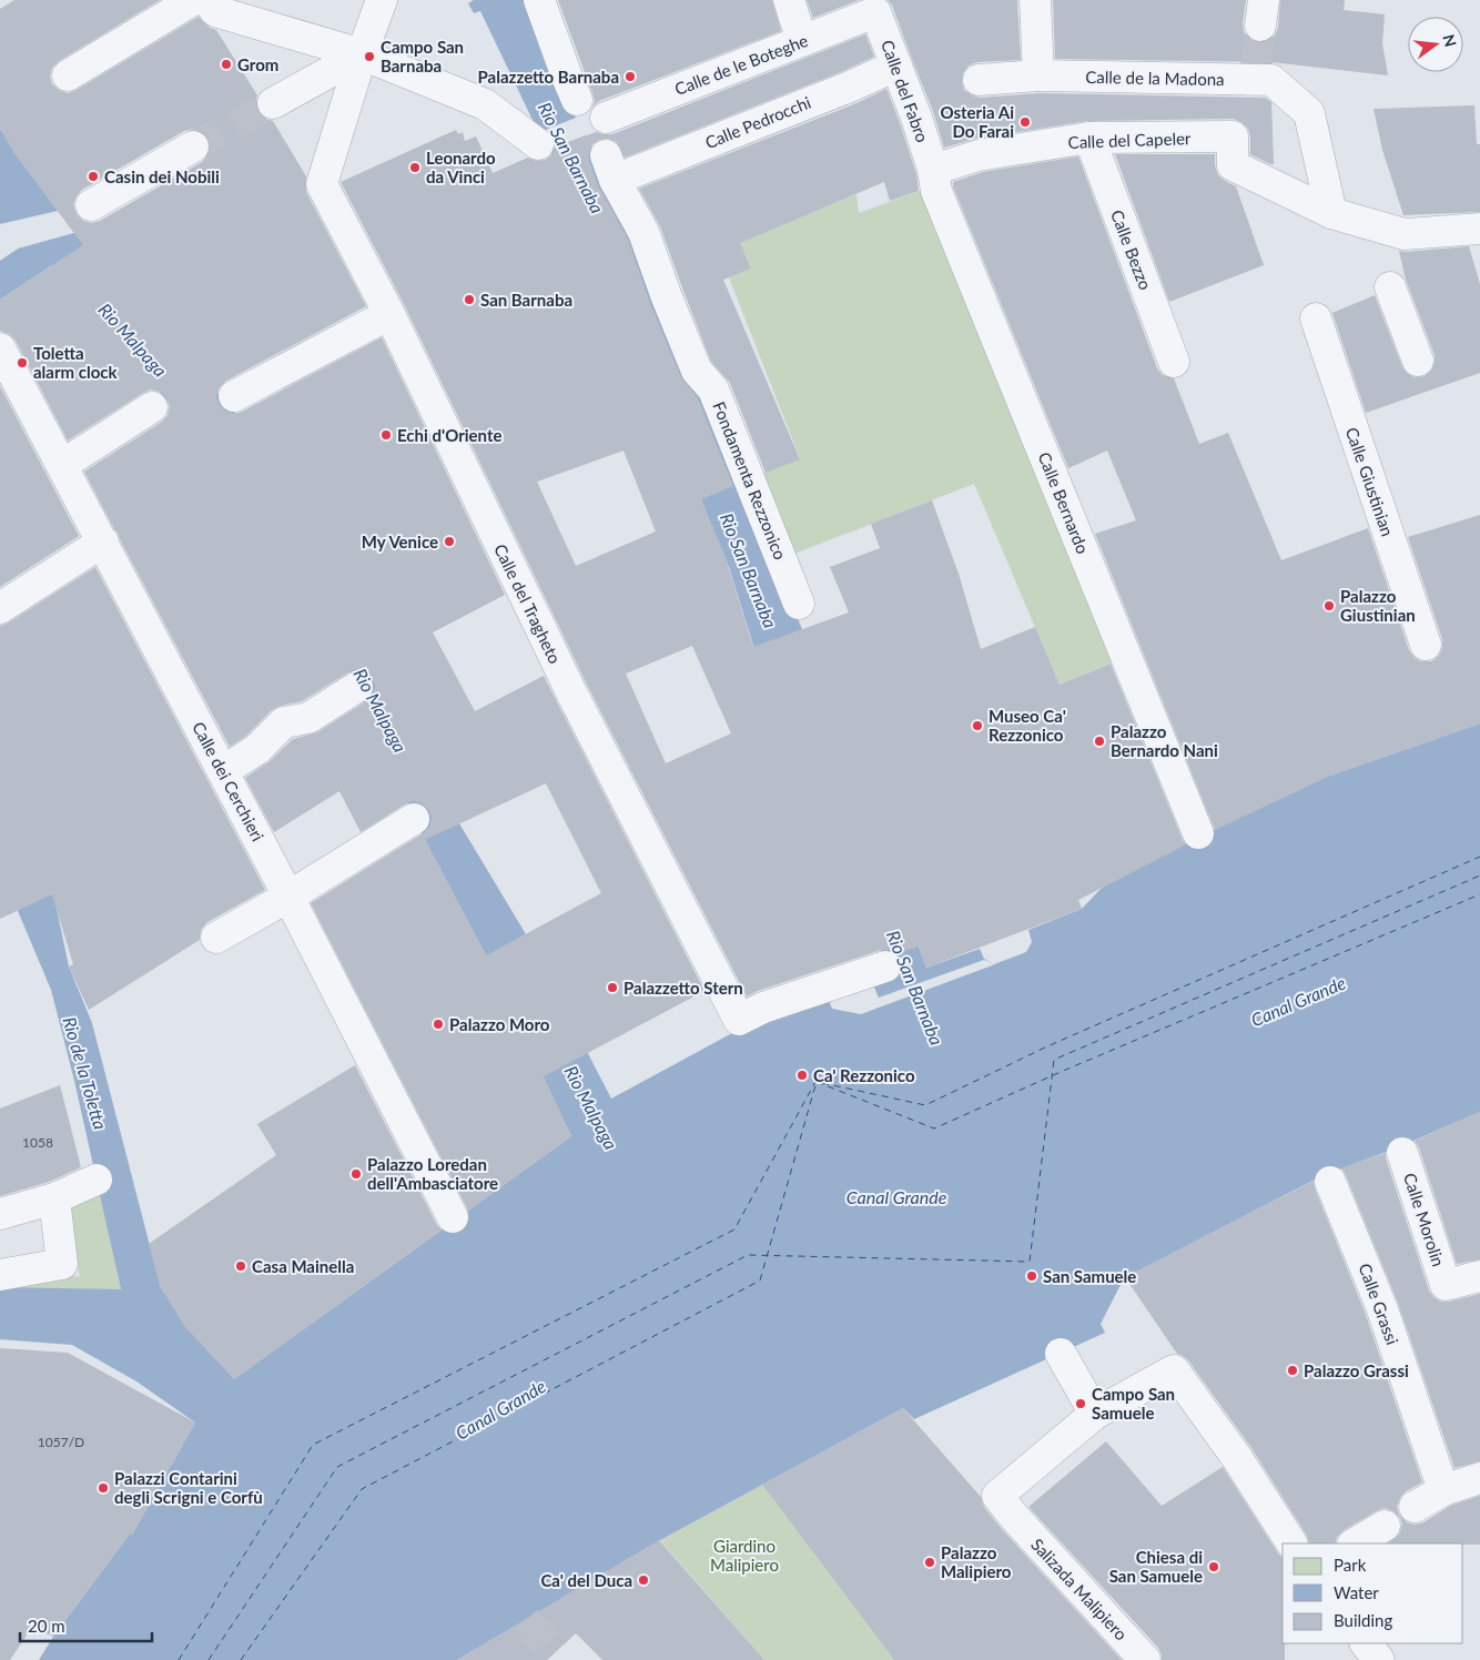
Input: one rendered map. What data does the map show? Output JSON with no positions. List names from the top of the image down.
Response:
{
  "streets": {
    "street": [
      "Calle de le Boteghe",
      "Calle de la Madona",
      "Calle del Fabro",
      "Calle Pedrocchi",
      "Calle del Capeler",
      "Calle Bezzo",
      "Fondamenta Rezzonico",
      "Calle Giustinian",
      "Calle Bernardo",
      "Calle del Tragheto",
      "Calle dei Cerchieri",
      "Calle Morolin",
      "Calle Grassi",
      "Salizada Malipiero"
    ]
  },
  "crossings": [
    ["Calle de le Boteghe", "Calle del Fabro"],
    ["Calle de la Madona", "Calle del Capeler"],
    ["Calle del Fabro", "Calle Pedrocchi"],
    ["Calle del Fabro", "Calle del Capeler"],
    ["Calle del Fabro", "Calle Bernardo"],
    ["Calle Pedrocchi", "Fondamenta Rezzonico"],
    ["Calle del Capeler", "Calle Bezzo"],
    ["Calle del Capeler", "Calle Bernardo"]
  ],
  "water": [
    "Rio San Barnaba",
    "Rio Malpaga",
    "Canal Grande",
    "Rio de la Toletta"
  ],
  "parks": ["Giardino Malipiero"],
  "places": [
    "Campo San Barnaba",
    "Grom",
    "Palazzetto Barnaba",
    "Osteria Ai Do Farai",
    "Leonardo da Vinci",
    "Casin dei Nobili",
    "San Barnaba",
    "Toletta alarm clock",
    "Echi d'Oriente",
    "My Venice",
    "Palazzo Giustinian",
    "Museo Ca' Rezzonico",
    "Palazzo Bernardo Nani",
    "Palazzetto Stern",
    "Palazzo Moro",
    "Ca' Rezzonico",
    "Palazzo Loredan dell'Ambasciatore",
    "Casa Mainella",
    "San Samuele",
    "Palazzo Grassi",
    "Campo San Samuele",
    "Palazzi Contarini degli Scrigni e Corfù",
    "Palazzo Malipiero",
    "Chiesa di San Samuele",
    "Ca' del Duca"
  ],
  "house_numbers": ["1058", "1057/D"],
  "legend": ["Park", "Water", "Building"],
  "scale_bar": "20 m",
  "north": "right"
}
